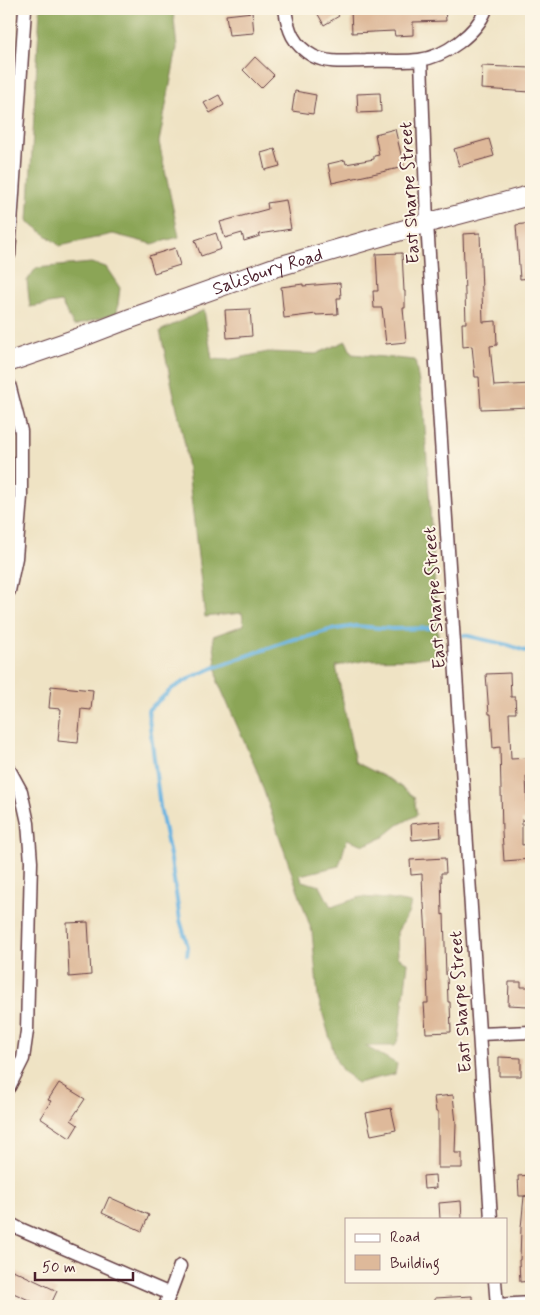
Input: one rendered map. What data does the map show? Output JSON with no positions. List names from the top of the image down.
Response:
{
  "streets": {
    "street": ["East Sharpe Street", "Salisbury Road"]
  },
  "crossings": [
    ["East Sharpe Street", "Salisbury Road"]
  ],
  "legend": ["Road", "Building"],
  "scale_bar": "50 m"
}
